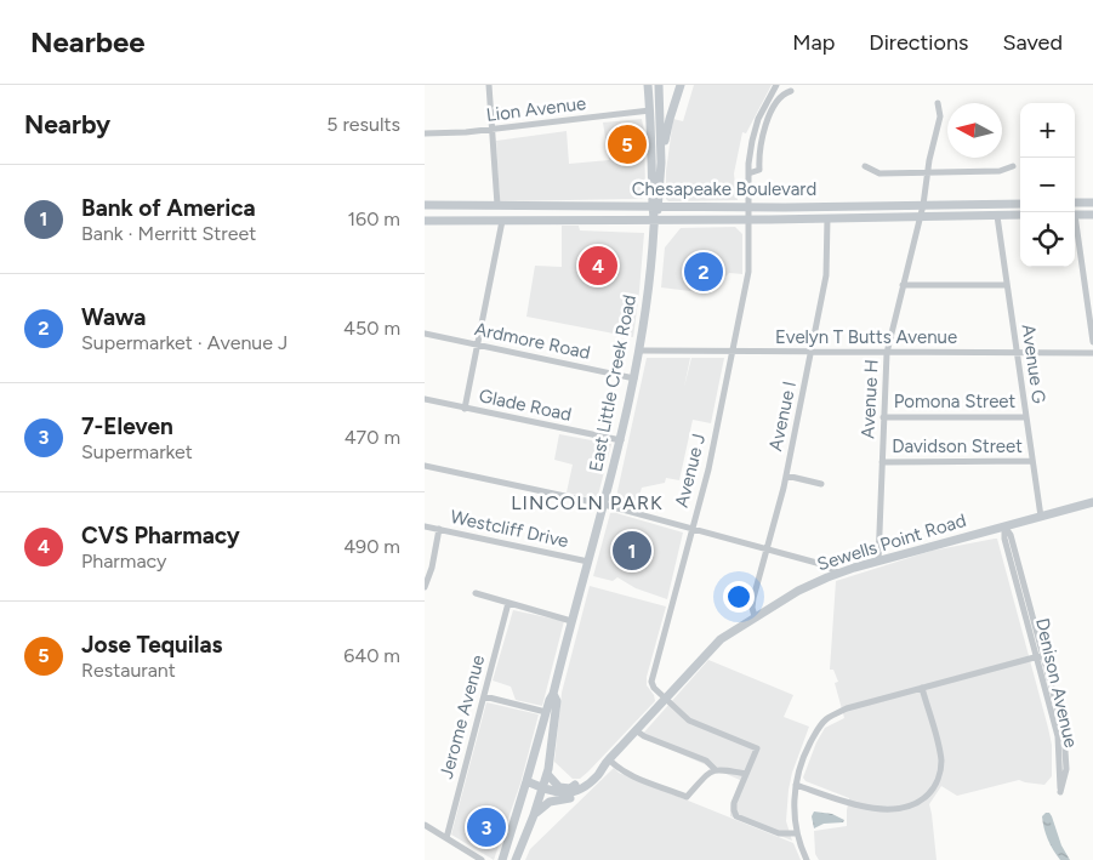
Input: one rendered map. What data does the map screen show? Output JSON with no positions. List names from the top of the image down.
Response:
{
  "streets": {
    "main road": ["Chesapeake Boulevard", "East Little Creek Road", "Sewells Point Road"],
    "street": [
      "Lion Avenue",
      "Evelyn T Butts Avenue",
      "Ardmore Road",
      "Avenue G",
      "Avenue H",
      "Pomona Street",
      "Glade Road",
      "Avenue I",
      "Davidson Street",
      "Avenue J",
      "Westcliff Drive",
      "Denison Avenue",
      "Jerome Avenue"
    ]
  },
  "crossings": [
    ["Lion Avenue", "East Little Creek Road"],
    ["Chesapeake Boulevard", "Avenue G"],
    ["Chesapeake Boulevard", "East Little Creek Road"],
    ["Chesapeake Boulevard", "Avenue H"],
    ["Chesapeake Boulevard", "Avenue I"],
    ["Chesapeake Boulevard", "Avenue J"],
    ["Evelyn T Butts Avenue", "Avenue G"],
    ["Evelyn T Butts Avenue", "East Little Creek Road"],
    ["Evelyn T Butts Avenue", "Avenue H"],
    ["Evelyn T Butts Avenue", "Avenue I"],
    ["Evelyn T Butts Avenue", "Avenue J"],
    ["Ardmore Road", "East Little Creek Road"],
    ["Avenue G", "Pomona Street"],
    ["Avenue G", "Davidson Street"],
    ["Avenue G", "Sewells Point Road"],
    ["East Little Creek Road", "Glade Road"],
    ["East Little Creek Road", "Westcliff Drive"],
    ["Avenue H", "Pomona Street"],
    ["Avenue H", "Davidson Street"],
    ["Avenue H", "Sewells Point Road"],
    ["Avenue I", "Sewells Point Road"],
    ["Avenue J", "Sewells Point Road"],
    ["Sewells Point Road", "Denison Avenue"]
  ],
  "districts": ["LINCOLN PARK"],
  "north": "left",
  "page": {
    "header": "Nearbee",
    "nav": ["Map", "Directions", "Saved"],
    "heading": ["Nearby", "5 results"],
    "map_buttons": ["+", "−"],
    "pins": [
      "5",
      "4",
      "2",
      "1",
      "3"
    ],
    "list": [
      {
        "mark": "1",
        "name": "Bank of America",
        "note": "Bank · Merritt Street",
        "value": "160 m"
      },
      {
        "mark": "2",
        "name": "Wawa",
        "note": "Supermarket · Avenue J",
        "value": "450 m"
      },
      {
        "mark": "3",
        "name": "7-Eleven",
        "note": "Supermarket",
        "value": "470 m"
      },
      {
        "mark": "4",
        "name": "CVS Pharmacy",
        "note": "Pharmacy",
        "value": "490 m"
      },
      {
        "mark": "5",
        "name": "Jose Tequilas",
        "note": "Restaurant",
        "value": "640 m"
      }
    ]
  }
}
